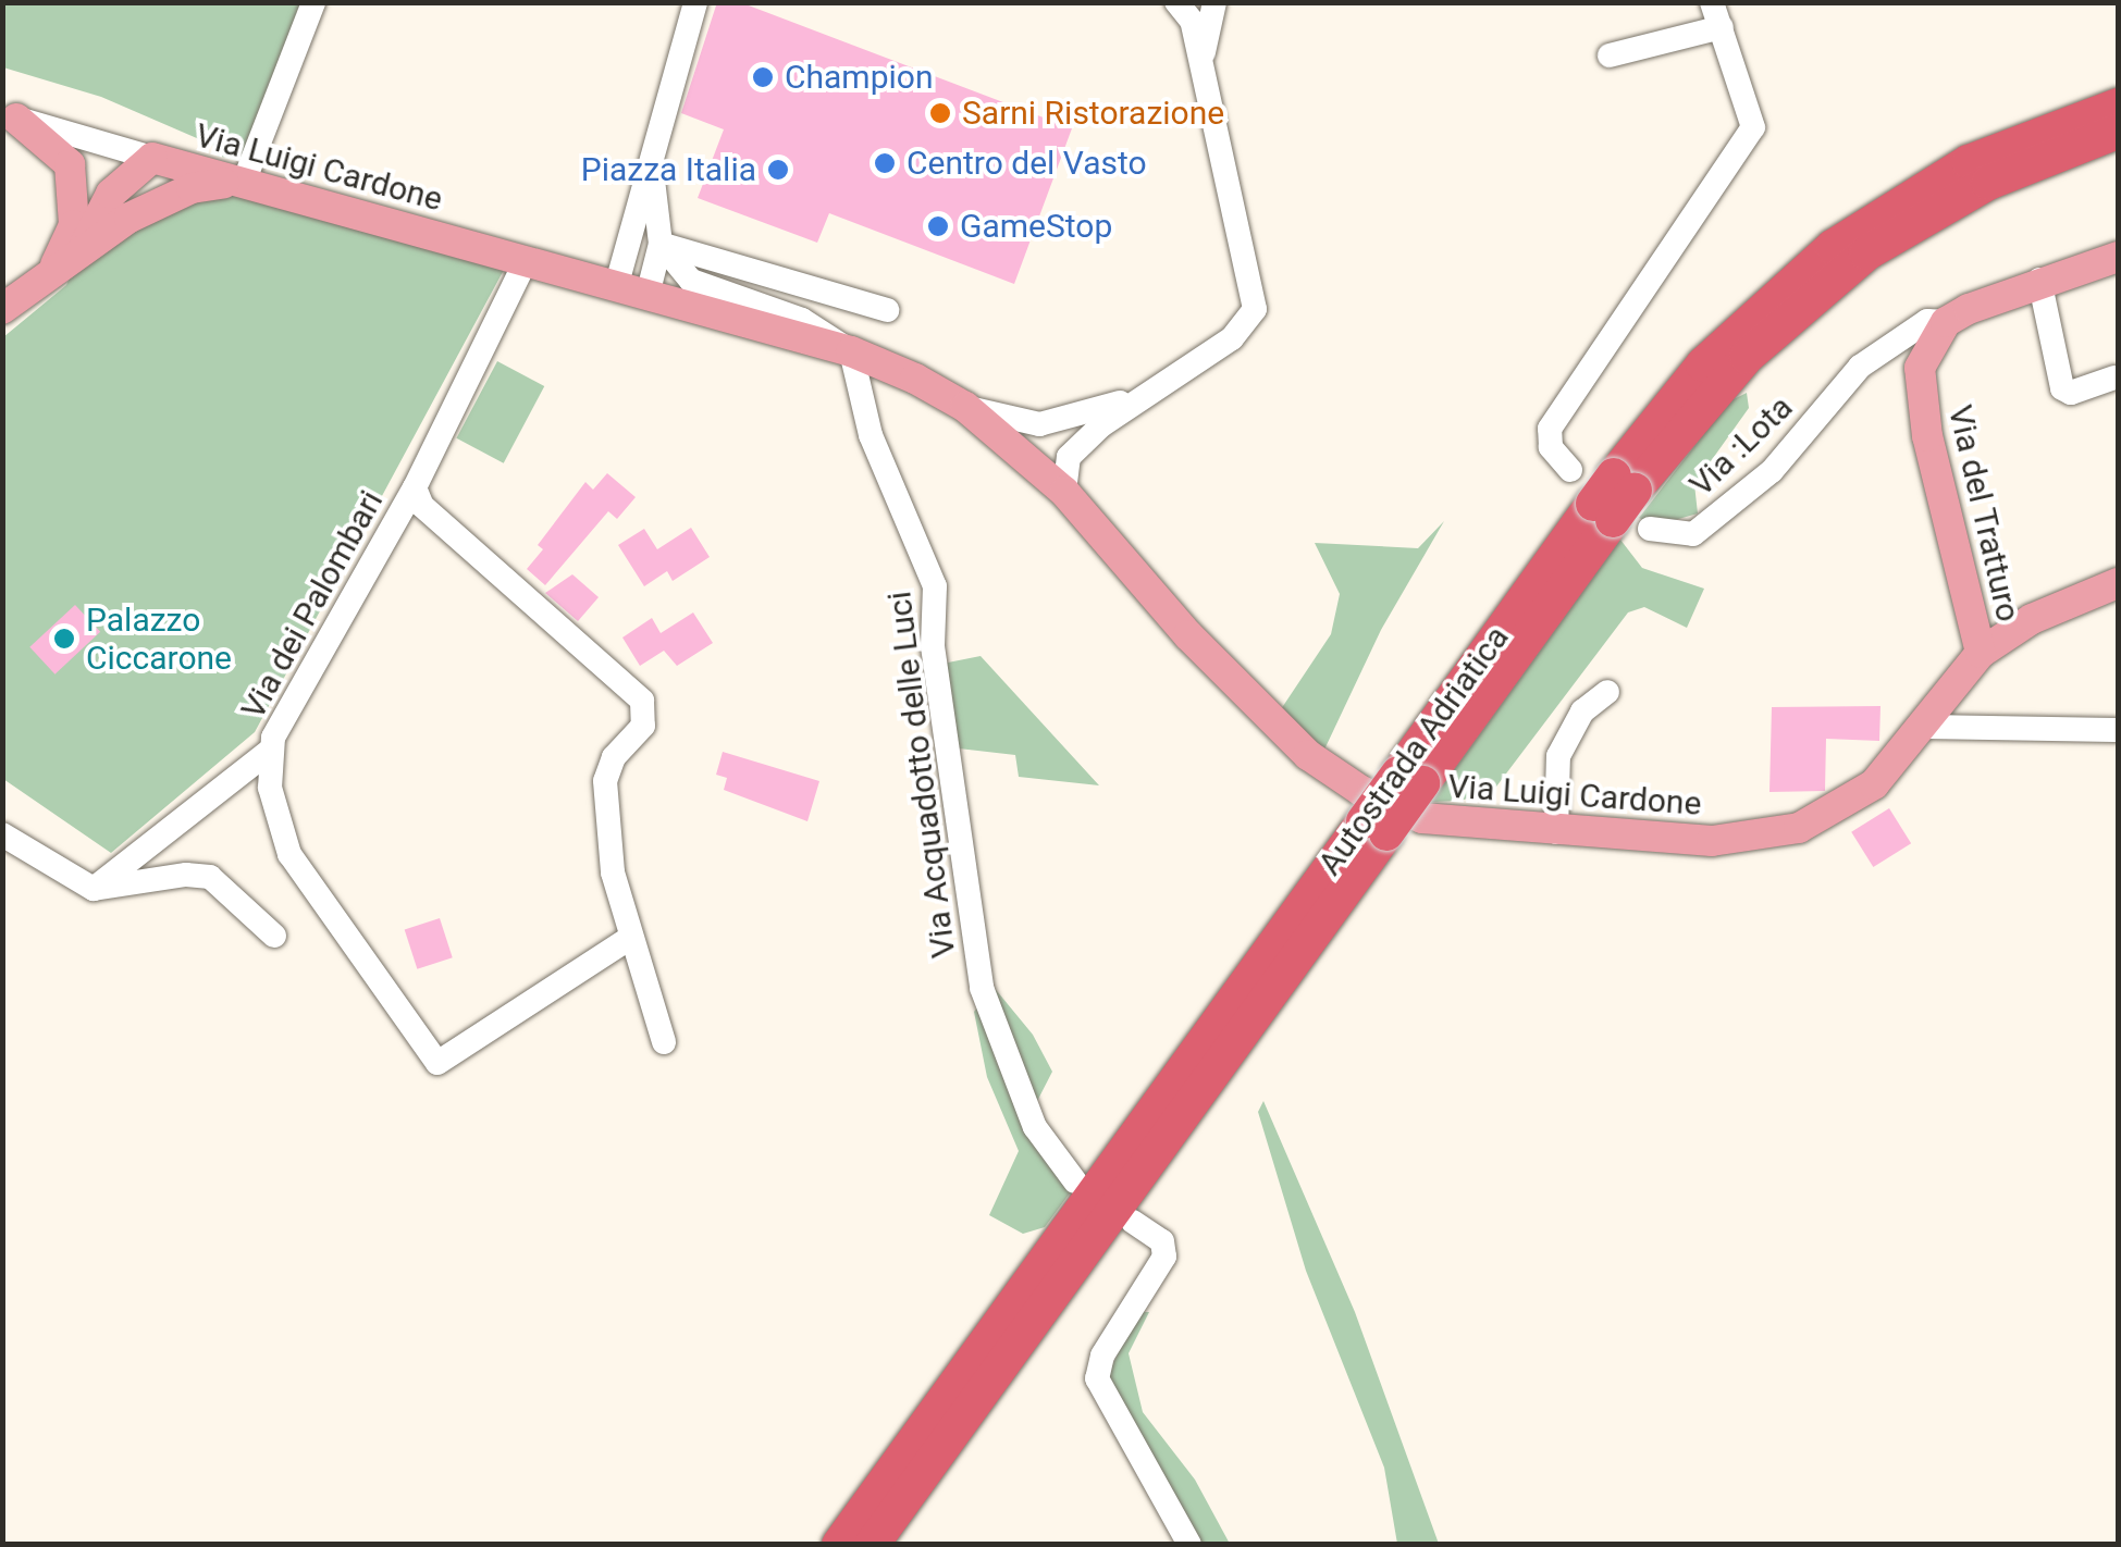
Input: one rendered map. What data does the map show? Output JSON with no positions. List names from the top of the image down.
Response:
{
  "streets": {
    "highway": ["Autostrada Adriatica"],
    "main road": ["Via Luigi Cardone", "Via del Tratturo"],
    "street": ["Via :Lota", "Via dei Palombari", "Via Acquadotto delle Luci"]
  },
  "crossings": [
    ["Via Luigi Cardone", "Via del Tratturo"],
    ["Via Luigi Cardone", "Via dei Palombari"],
    ["Via Luigi Cardone", "Via Acquadotto delle Luci"],
    ["Via :Lota", "Via del Tratturo"]
  ],
  "places": [
    "Champion",
    "Sarni Ristorazione",
    "Centro del Vasto",
    "Piazza Italia",
    "GameStop",
    "Palazzo Ciccarone"
  ]
}
